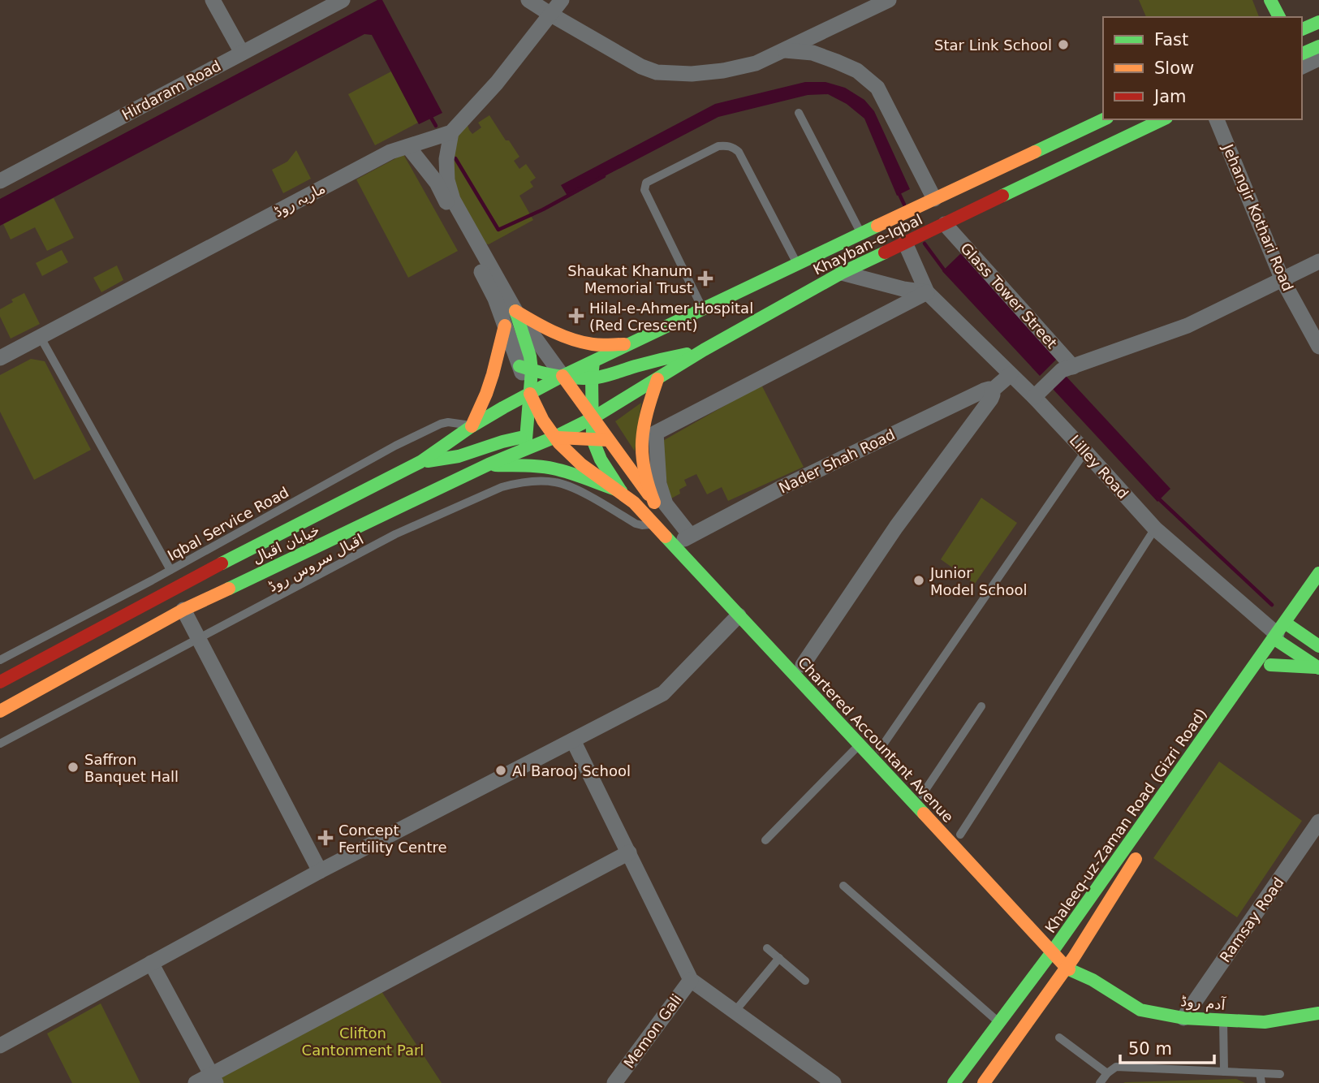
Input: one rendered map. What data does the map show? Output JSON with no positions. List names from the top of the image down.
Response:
{
  "streets": {
    "main road": [
      "Khayban-e-Iqbal",
      "Lilley Road",
      "خیابان اقبال",
      "Chartered Accountant Avenue",
      "Khaleeq-uz-Zaman Road (Gizri Road)",
      "آدم روڈ"
    ],
    "street": [
      "Hirdaram Road",
      "ماریہ روڈ",
      "Jehangir Kothari Road",
      "Glass Tower Street",
      "Nader Shah Road",
      "Ramsay Road",
      "Memon Gali"
    ],
    "lane": ["Iqbal Service Road", "اقبال سروس روڈ"]
  },
  "crossings": [
    ["Khayban-e-Iqbal", "Glass Tower Street"],
    ["Khayban-e-Iqbal", "Lilley Road"],
    ["Khayban-e-Iqbal", "خیابان اقبال"],
    ["Nader Shah Road", "Chartered Accountant Avenue"],
    ["Lilley Road", "Khaleeq-uz-Zaman Road (Gizri Road)"],
    ["Iqbal Service Road", "خیابان اقبال"],
    ["Chartered Accountant Avenue", "Khaleeq-uz-Zaman Road (Gizri Road)"],
    ["Chartered Accountant Avenue", "آدم روڈ"],
    ["Khaleeq-uz-Zaman Road (Gizri Road)", "آدم روڈ"],
    ["Ramsay Road", "آدم روڈ"]
  ],
  "parks": ["Clifton Cantonment Parl"],
  "places": {
    "other": [
      "Star Link School",
      "Junior Model School",
      "Saffron Banquet Hall",
      "Al Barooj School"
    ],
    "health": ["Shaukat Khanum Memorial Trust", "Hilal-e-Ahmer Hospital (Red Crescent)", "Concept Fertility Centre"]
  },
  "legend": ["Fast", "Slow", "Jam"],
  "scale_bar": "50 m"
}
